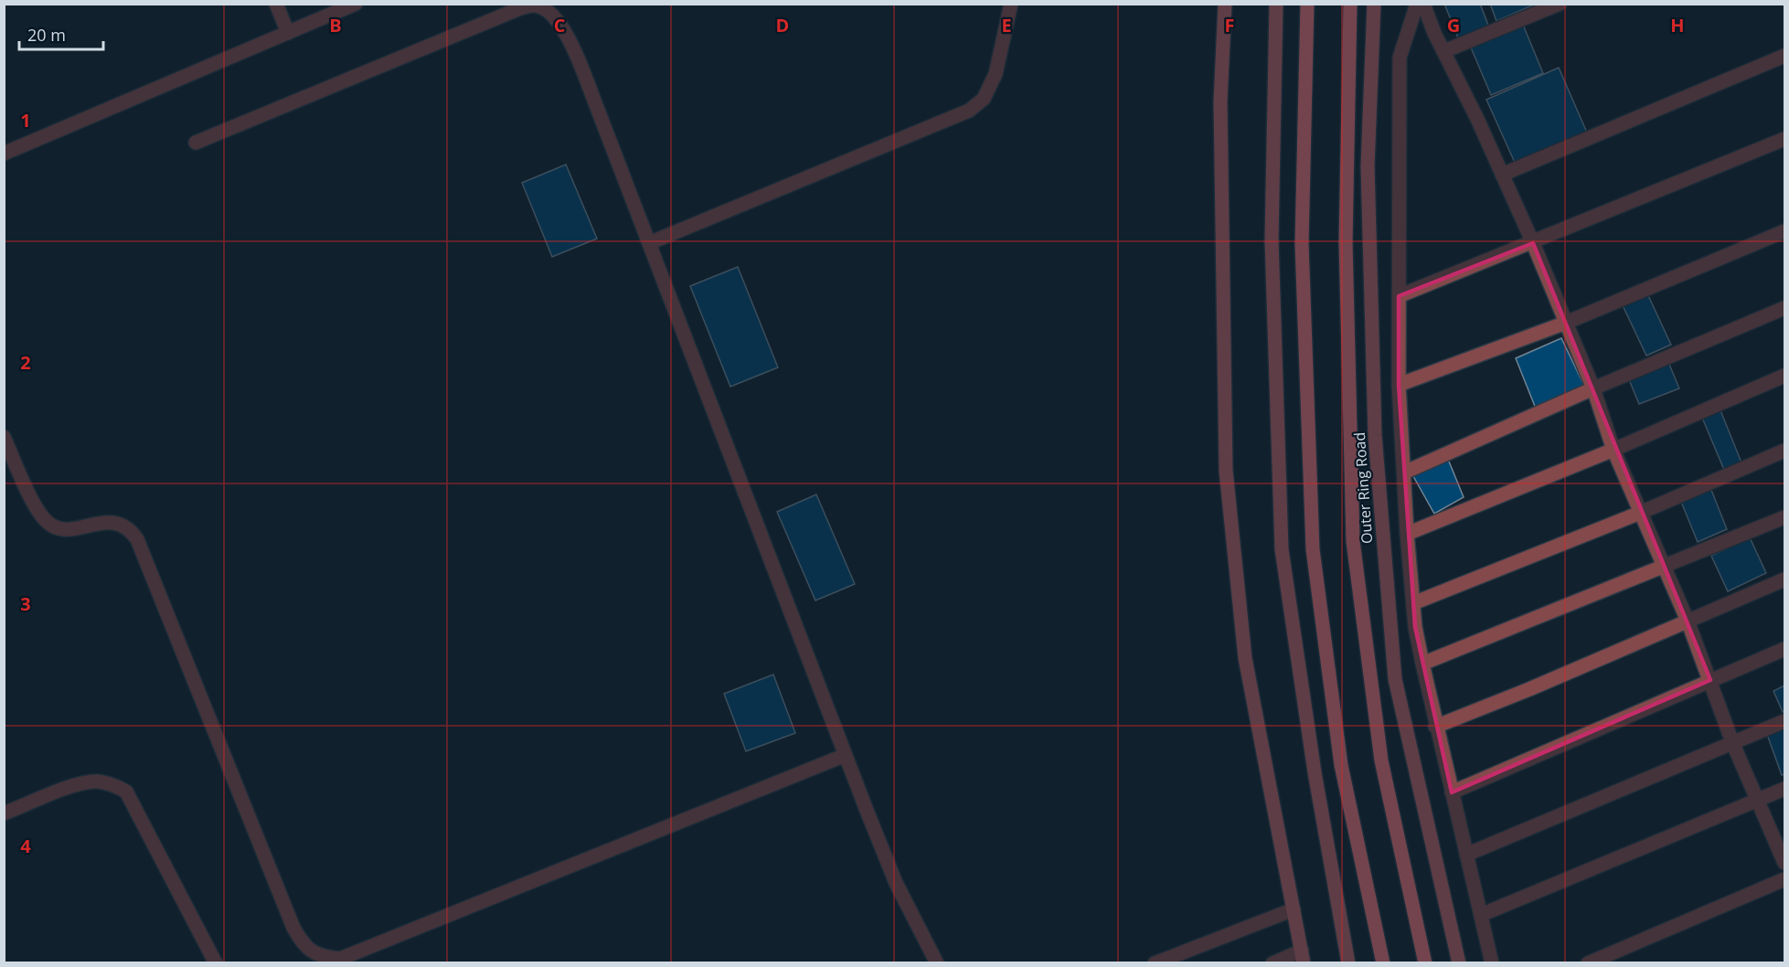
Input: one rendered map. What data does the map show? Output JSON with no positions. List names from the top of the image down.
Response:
{
  "streets": {
    "main road": ["Outer Ring Road"]
  },
  "scale_bar": "20 m",
  "grid": {
    "columns": [
      "B",
      "C",
      "D",
      "E",
      "F",
      "G",
      "H"
    ],
    "rows": [
      "1",
      "2",
      "3",
      "4"
    ]
  }
}
